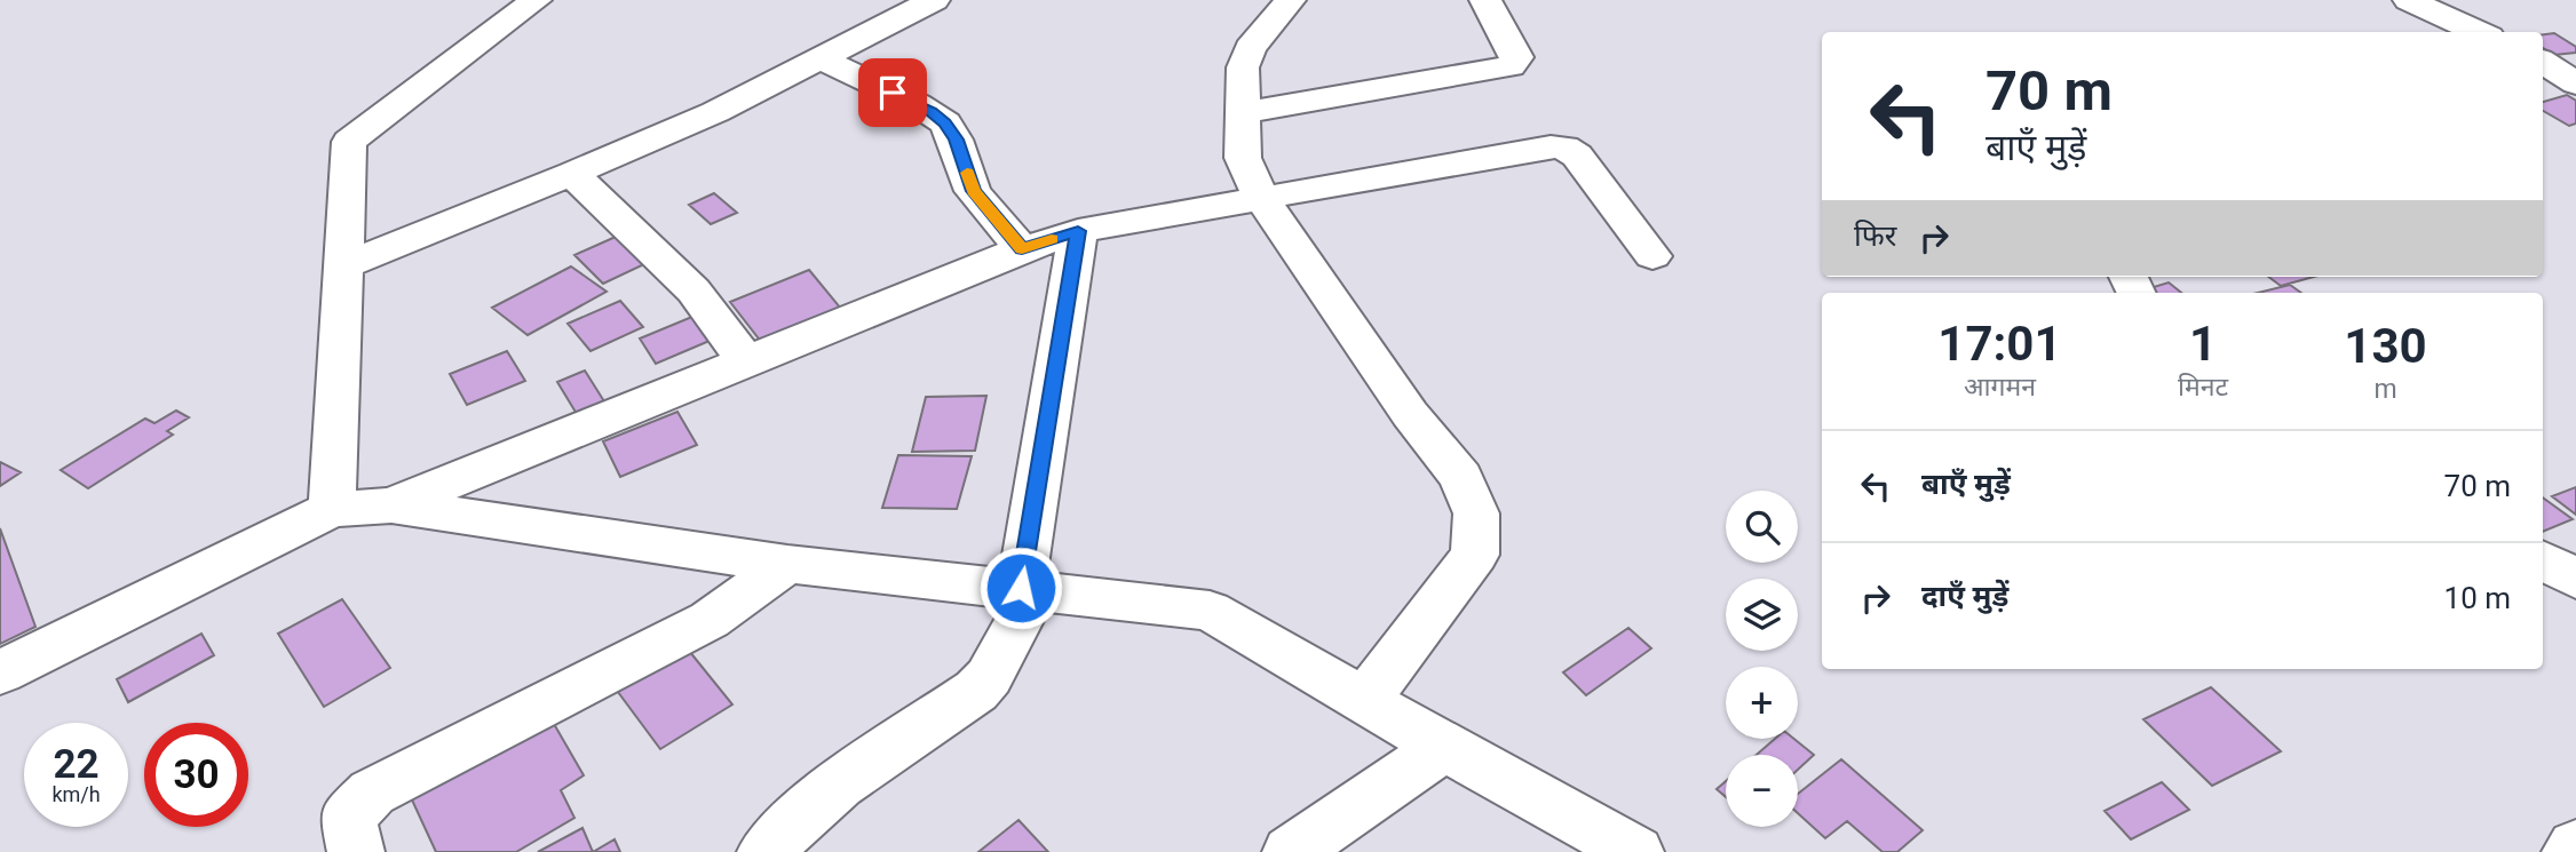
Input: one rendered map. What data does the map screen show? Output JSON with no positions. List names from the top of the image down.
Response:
{
  "page": {
    "turn": ["70 m", "बाएँ मुड़ें"],
    "then": "फिर",
    "eta": [
      "17:01",
      "आगमन",
      "1",
      "मिनट",
      "130",
      "m"
    ],
    "list": [
      {
        "name": "बाएँ मुड़ें",
        "value": "70 m"
      },
      {
        "name": "दाएँ मुड़ें",
        "value": "10 m"
      }
    ],
    "map_buttons": ["+", "−"],
    "speed": "22 km/h",
    "limit": "30"
  }
}
